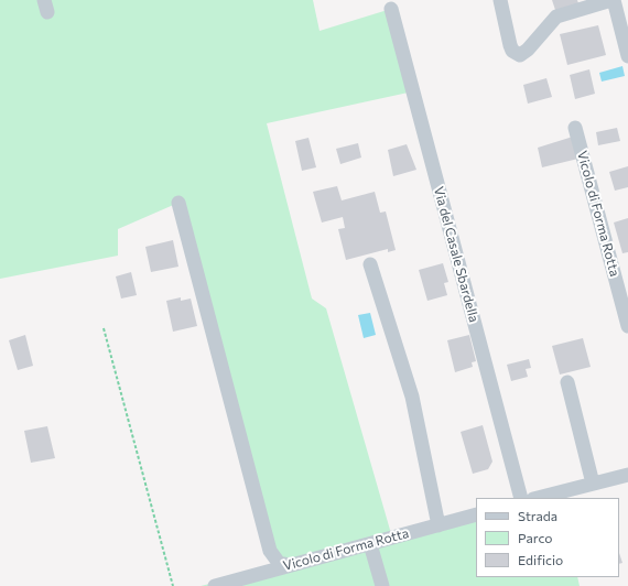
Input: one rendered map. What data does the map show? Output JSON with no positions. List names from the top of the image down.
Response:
{
  "streets": {
    "street": ["Vicolo di Forma Rotta", "Via del Casale Sbardella"]
  },
  "legend": ["Strada", "Parco", "Edificio"]
}
